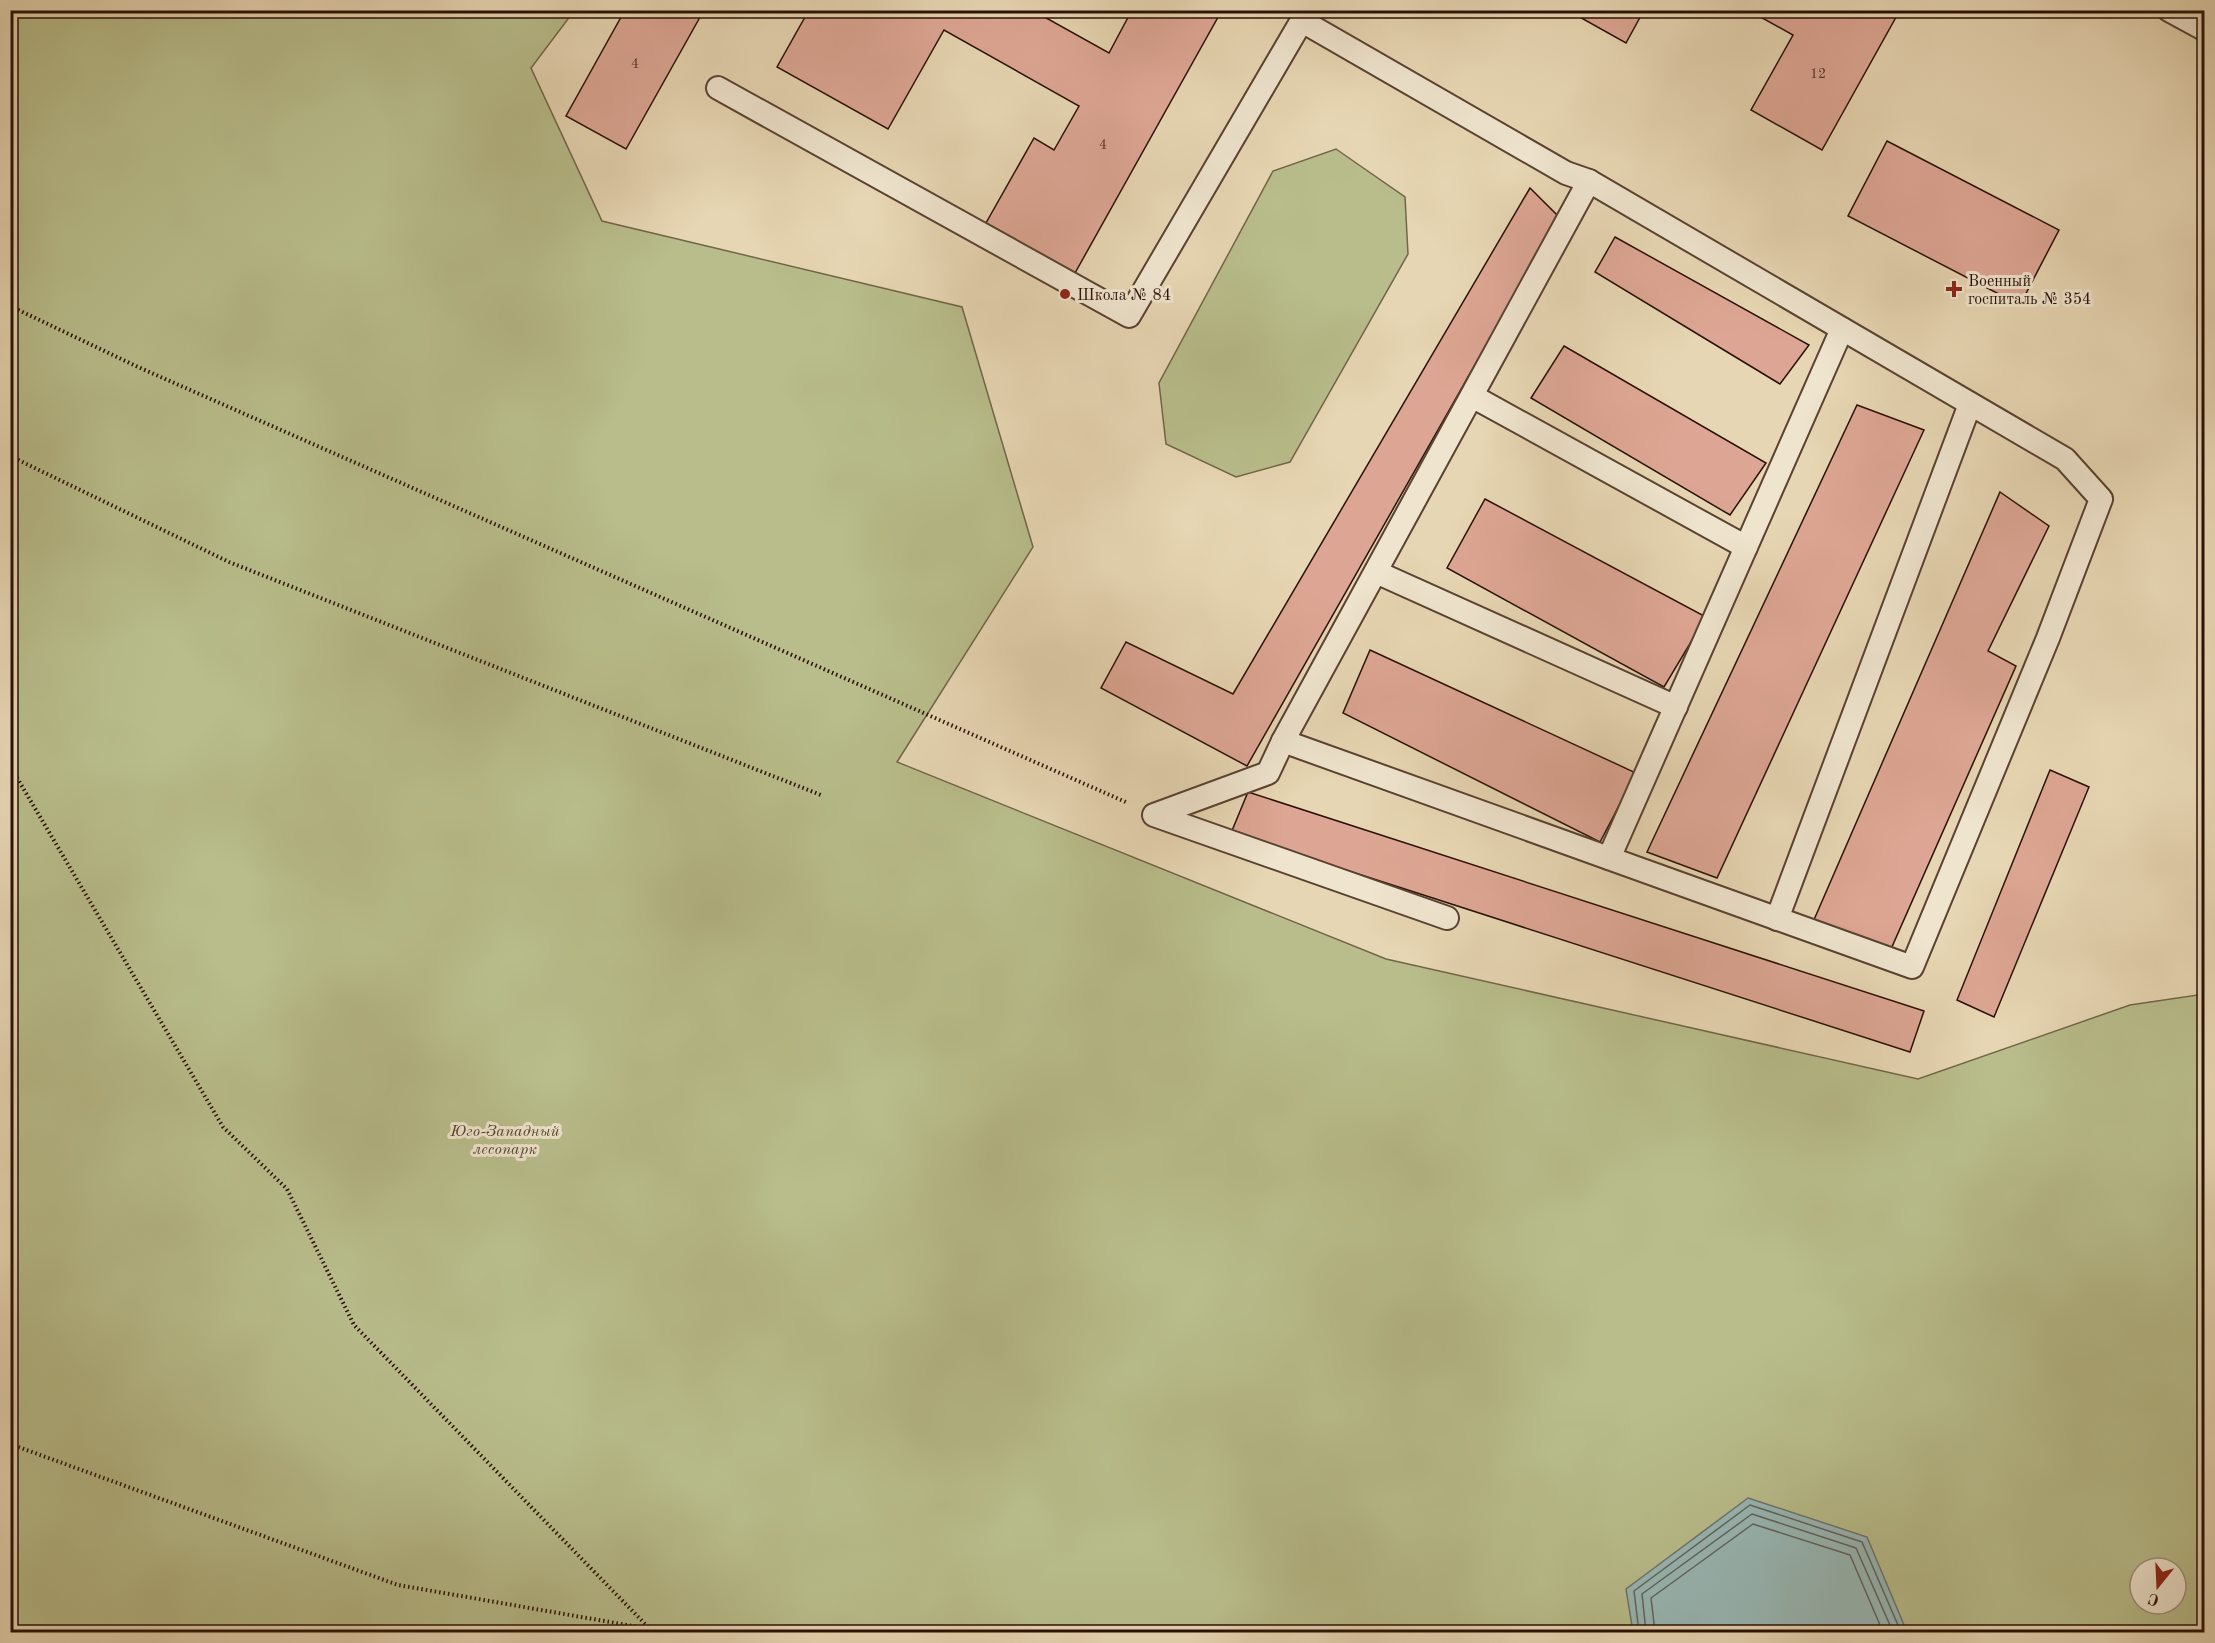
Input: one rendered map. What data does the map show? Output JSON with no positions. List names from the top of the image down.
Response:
{
  "parks": ["Юго-Западный лесопарк"],
  "places": {
    "health": ["Военный госпиталь № 354"],
    "other": ["Школа № 84"]
  },
  "house_numbers": ["4", "12", "4"],
  "north": "bottom"
}
